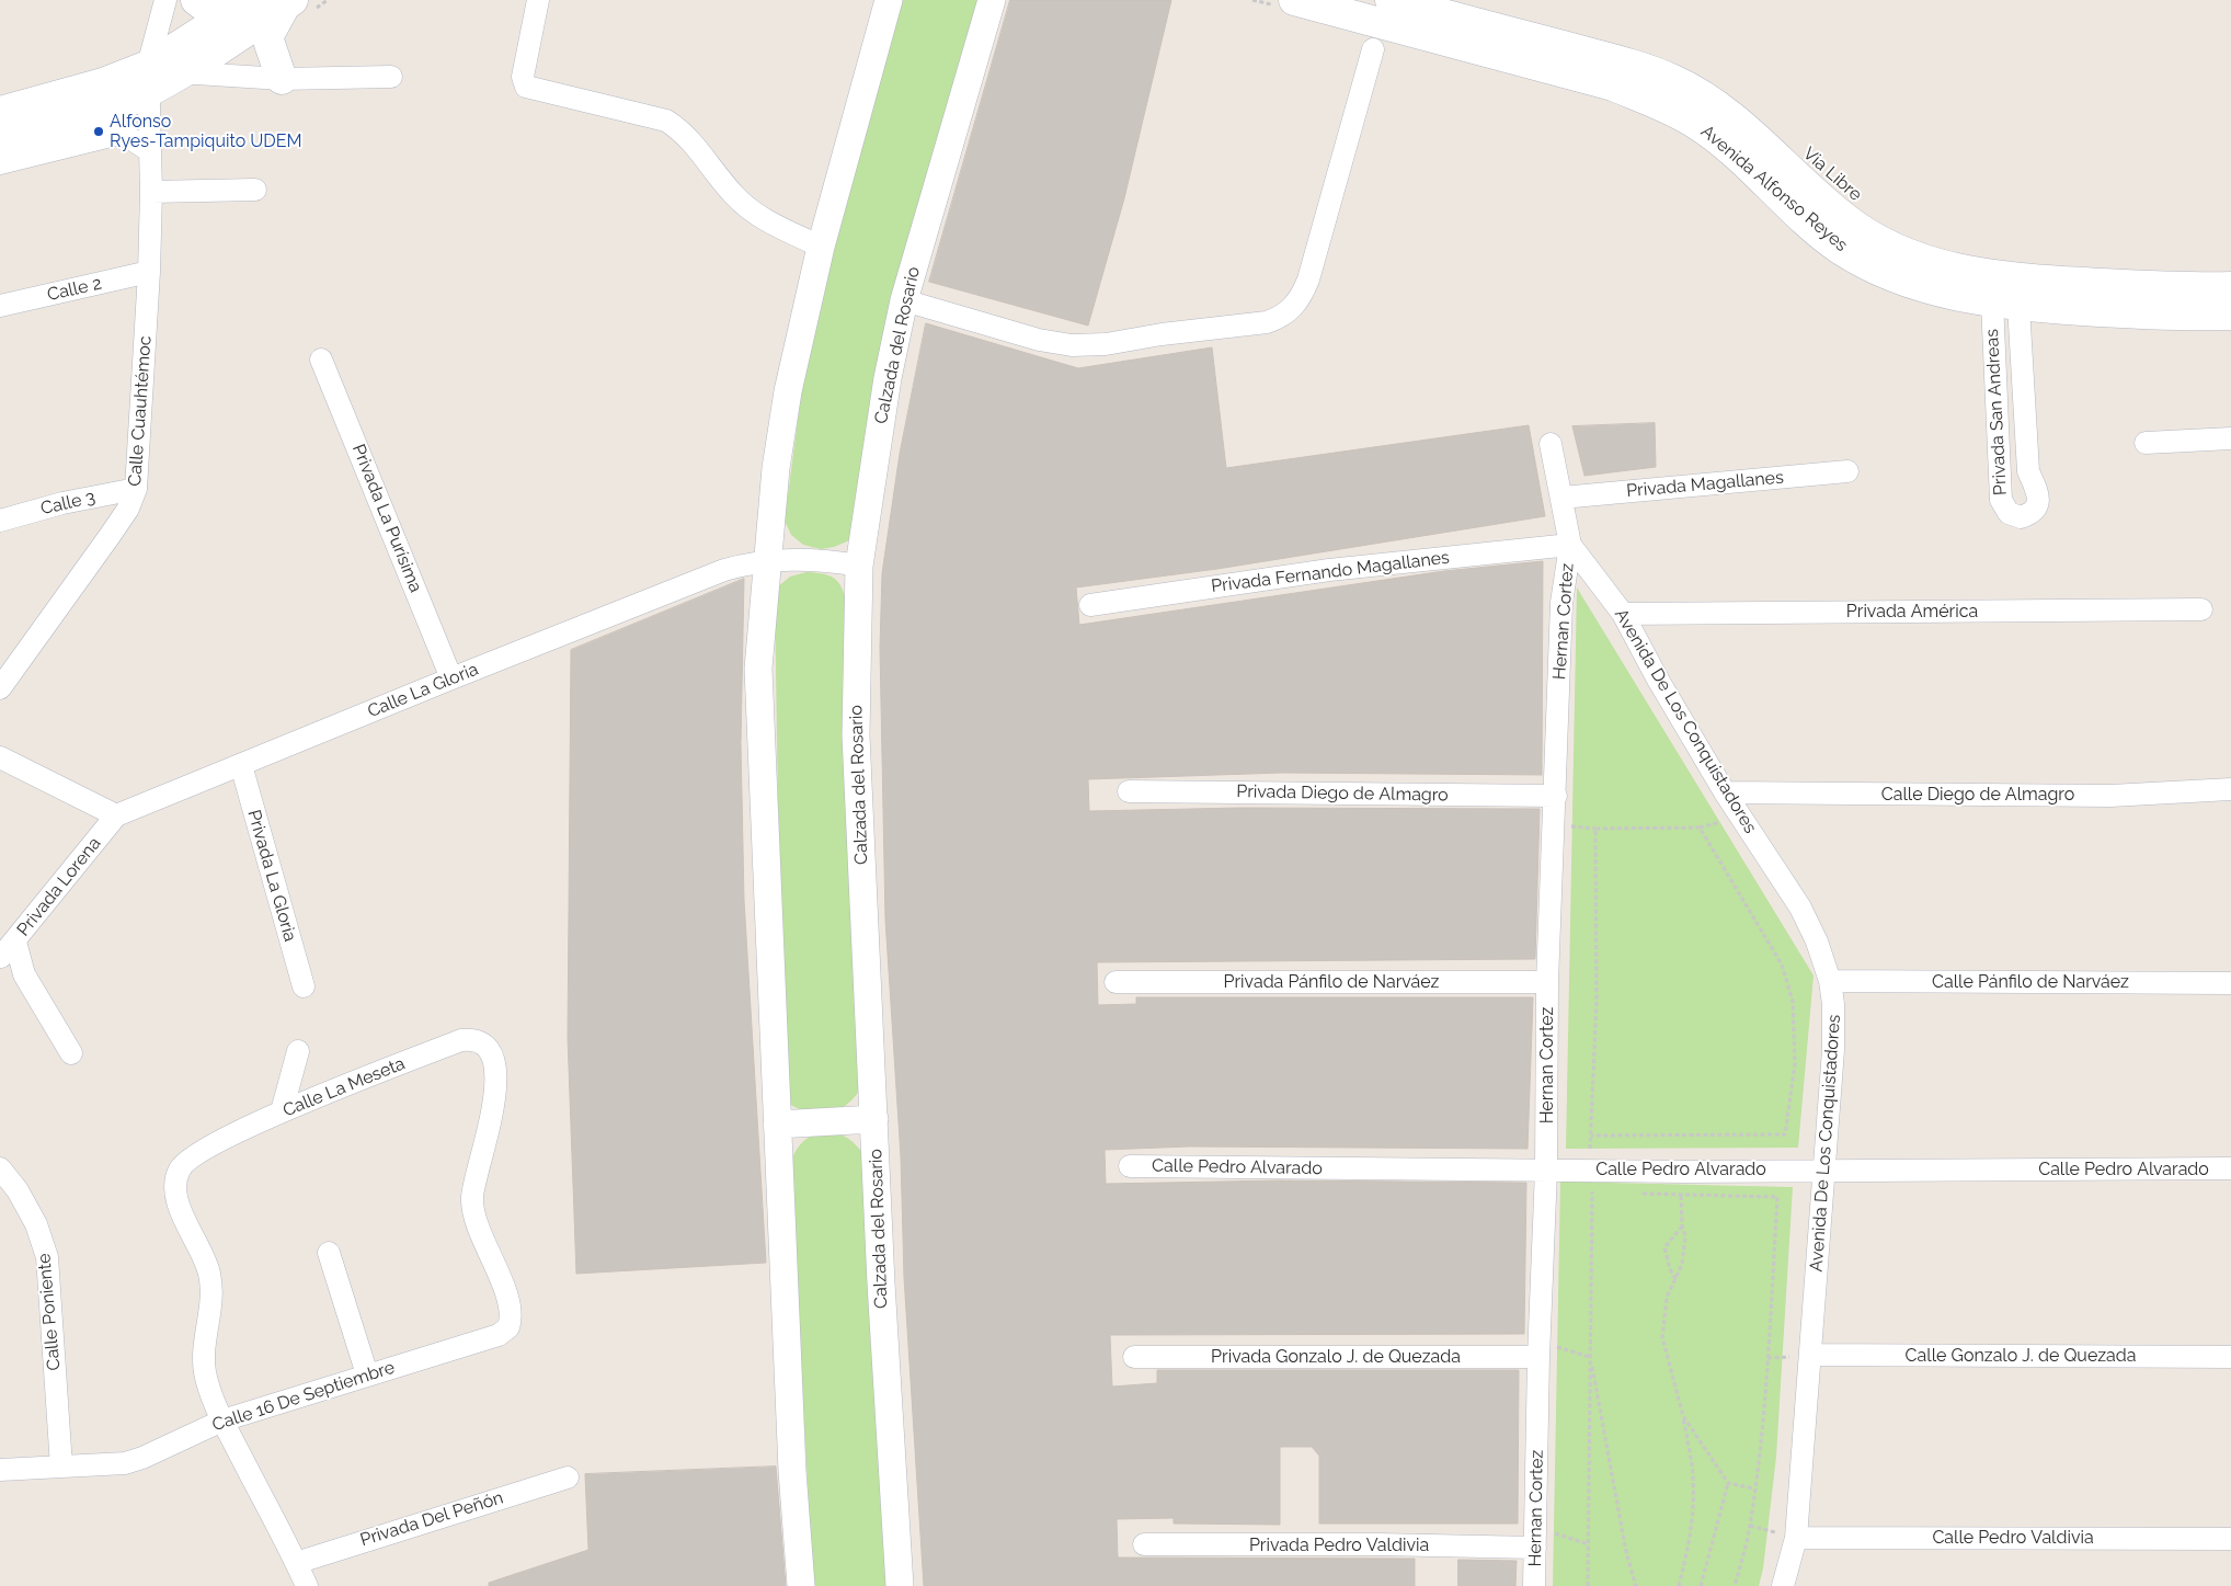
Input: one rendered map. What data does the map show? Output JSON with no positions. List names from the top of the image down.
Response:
{
  "streets": {
    "main road": ["Avenida Alfonso Reyes"],
    "street": [
      "Calle 2",
      "Calzada del Rosario",
      "Calle Cuauhtémoc",
      "Privada San Andreas",
      "Privada Magallanes",
      "Calle 3",
      "Privada La Purísima",
      "Privada Fernando Magallanes",
      "Privada América",
      "Hernan Cortez",
      "Calle La Gloria",
      "Avenida De Los Conquistadores",
      "Privada Diego de Almagro",
      "Calle Diego de Almagro",
      "Privada La Gloria",
      "Privada Lorena",
      "Privada Pánfilo de Narváez",
      "Calle Pánfilo de Narváez",
      "Calle La Meseta",
      "Calle Pedro Alvarado",
      "Calle Poniente",
      "Calle Gonzalo J. de Quezada",
      "Privada Gonzalo J. de Quezada",
      "Calle 16 De Septiembre",
      "Privada Del Peñón",
      "Calle Pedro Valdivia",
      "Privada Pedro Valdivia"
    ]
  },
  "crossings": [
    ["Avenida Alfonso Reyes", "Privada San Andreas"],
    ["Calle 2", "Calle Cuauhtémoc"],
    ["Calzada del Rosario", "Calle La Gloria"],
    ["Calle Cuauhtémoc", "Calle 3"],
    ["Privada Magallanes", "Avenida De Los Conquistadores"],
    ["Privada La Purísima", "Calle La Gloria"],
    ["Privada Fernando Magallanes", "Hernan Cortez"],
    ["Privada Fernando Magallanes", "Avenida De Los Conquistadores"],
    ["Privada América", "Avenida De Los Conquistadores"],
    ["Hernan Cortez", "Avenida De Los Conquistadores"],
    ["Hernan Cortez", "Privada Diego de Almagro"],
    ["Hernan Cortez", "Privada Pánfilo de Narváez"],
    ["Hernan Cortez", "Calle Pedro Alvarado"],
    ["Hernan Cortez", "Privada Gonzalo J. de Quezada"],
    ["Hernan Cortez", "Privada Pedro Valdivia"],
    ["Calle La Gloria", "Privada La Gloria"],
    ["Calle La Gloria", "Privada Lorena"],
    ["Avenida De Los Conquistadores", "Calle Diego de Almagro"],
    ["Avenida De Los Conquistadores", "Calle Pánfilo de Narváez"],
    ["Avenida De Los Conquistadores", "Calle Pedro Alvarado"],
    ["Avenida De Los Conquistadores", "Calle Gonzalo J. de Quezada"],
    ["Avenida De Los Conquistadores", "Calle Pedro Valdivia"],
    ["Calle La Meseta", "Calle 16 De Septiembre"],
    ["Calle La Meseta", "Privada Del Peñón"],
    ["Calle Poniente", "Calle 16 De Septiembre"]
  ],
  "places": ["Alfonso Ryes-Tampiquito UDEM"]
}
